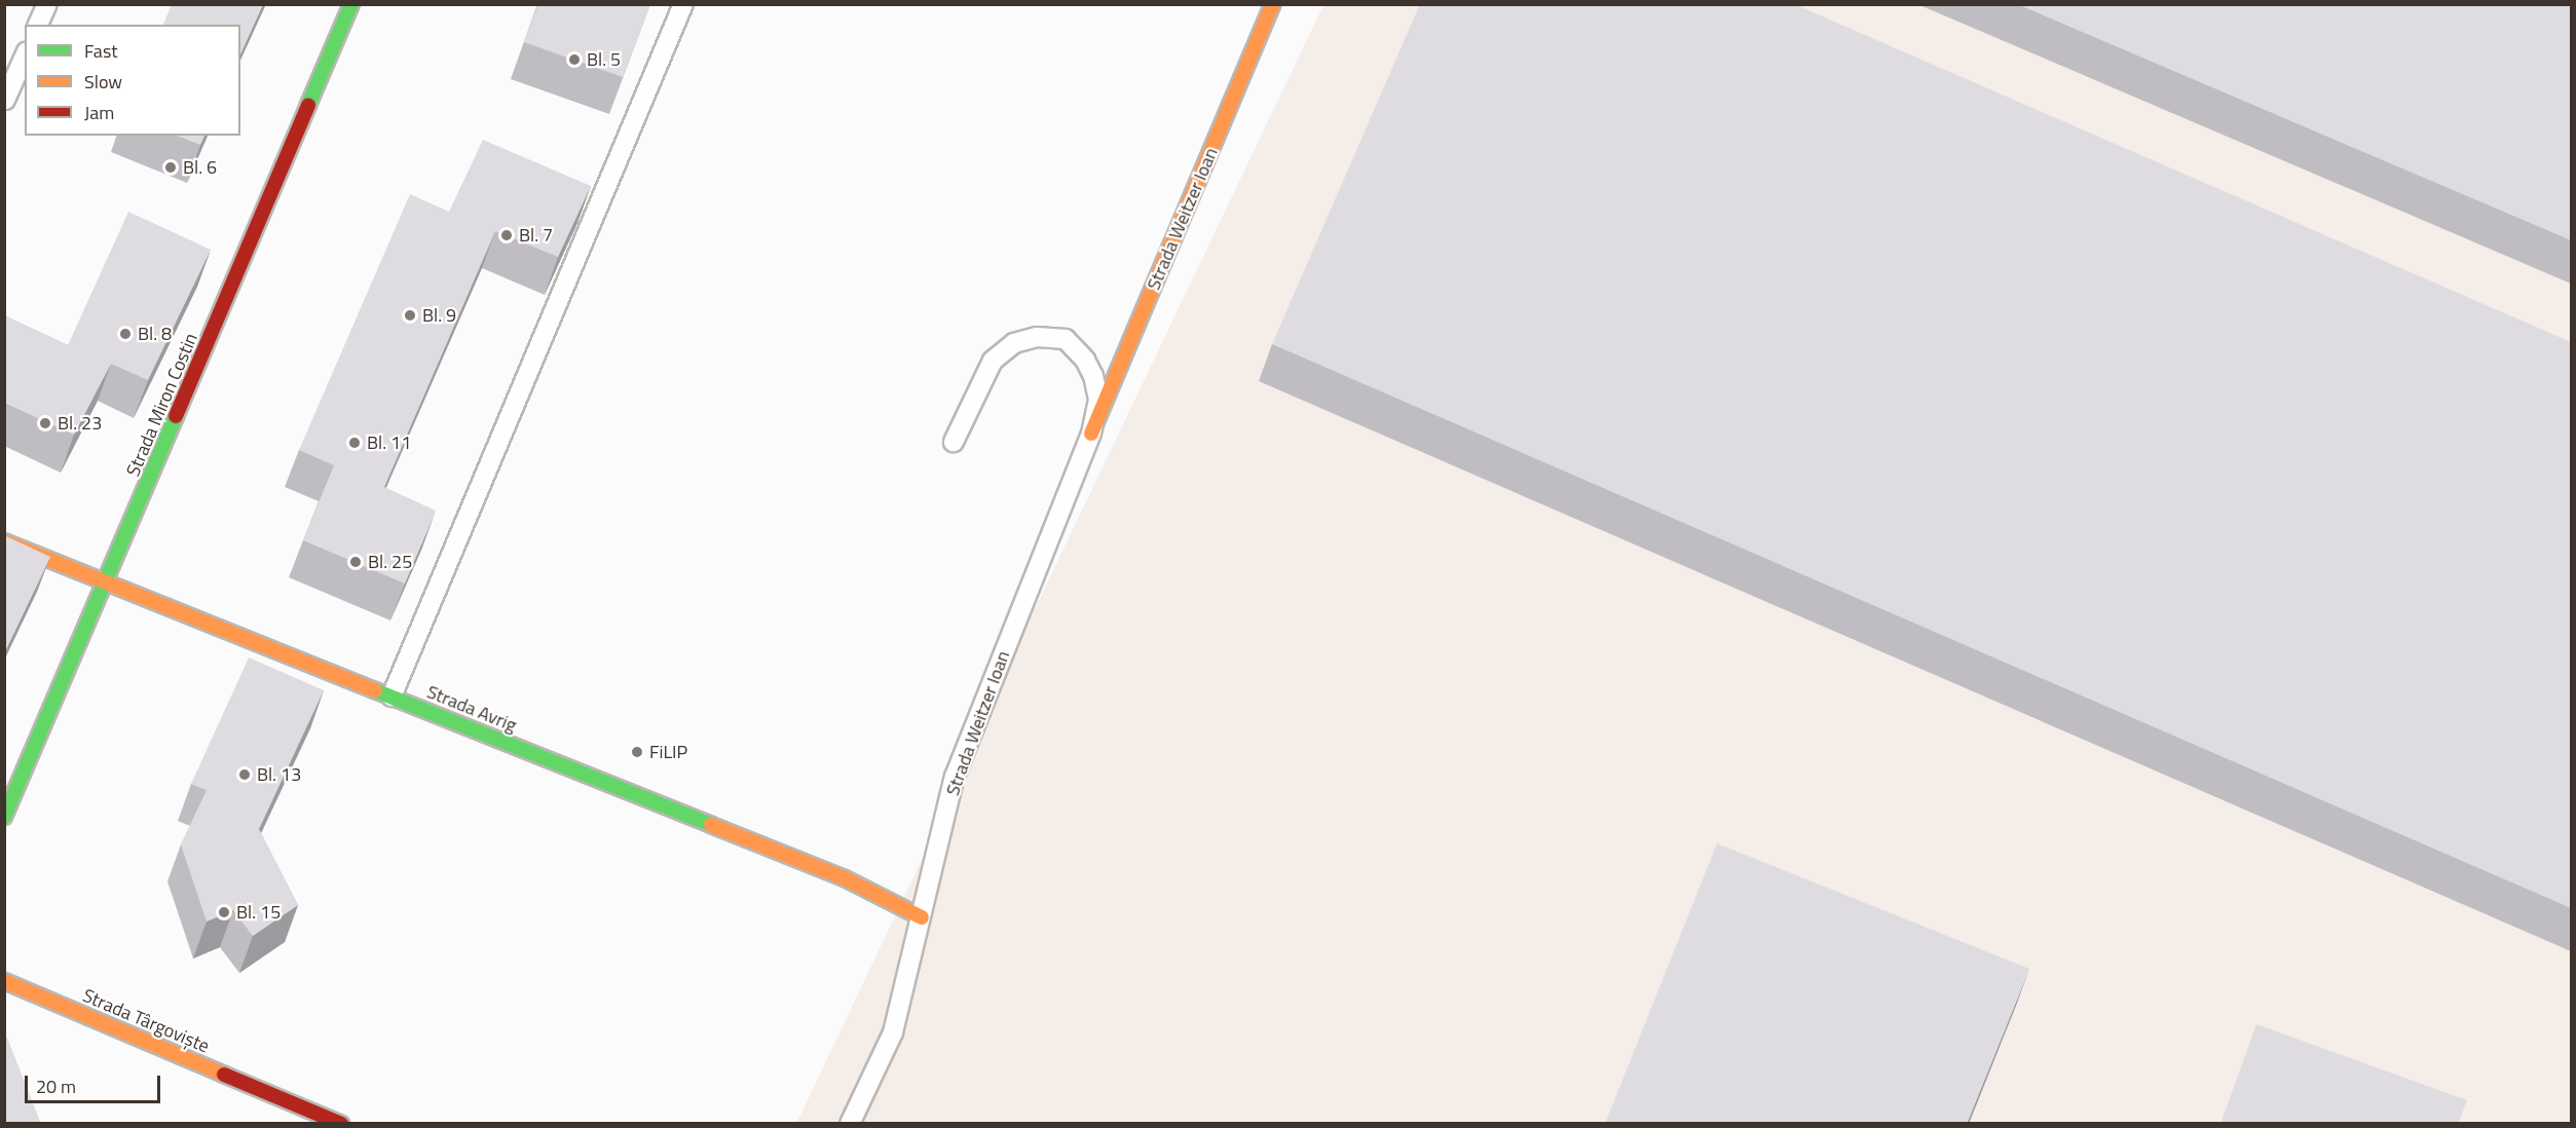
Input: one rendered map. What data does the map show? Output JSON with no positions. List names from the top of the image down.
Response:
{
  "streets": {
    "street": [
      "Strada Weitzer Ioan",
      "Strada Miron Costin",
      "Strada Avrig",
      "Strada Târgoviște"
    ]
  },
  "crossings": [
    ["Strada Weitzer Ioan", "Strada Avrig"],
    ["Strada Miron Costin", "Strada Avrig"]
  ],
  "places": [
    "Bl. 5",
    "Bl. 6",
    "Bl. 7",
    "Bl. 9",
    "Bl. 8",
    "Bl. 23",
    "Bl. 11",
    "Bl. 25",
    "FiLIP",
    "Bl. 13",
    "Bl. 15"
  ],
  "legend": ["Fast", "Slow", "Jam"],
  "scale_bar": "20 m"
}
